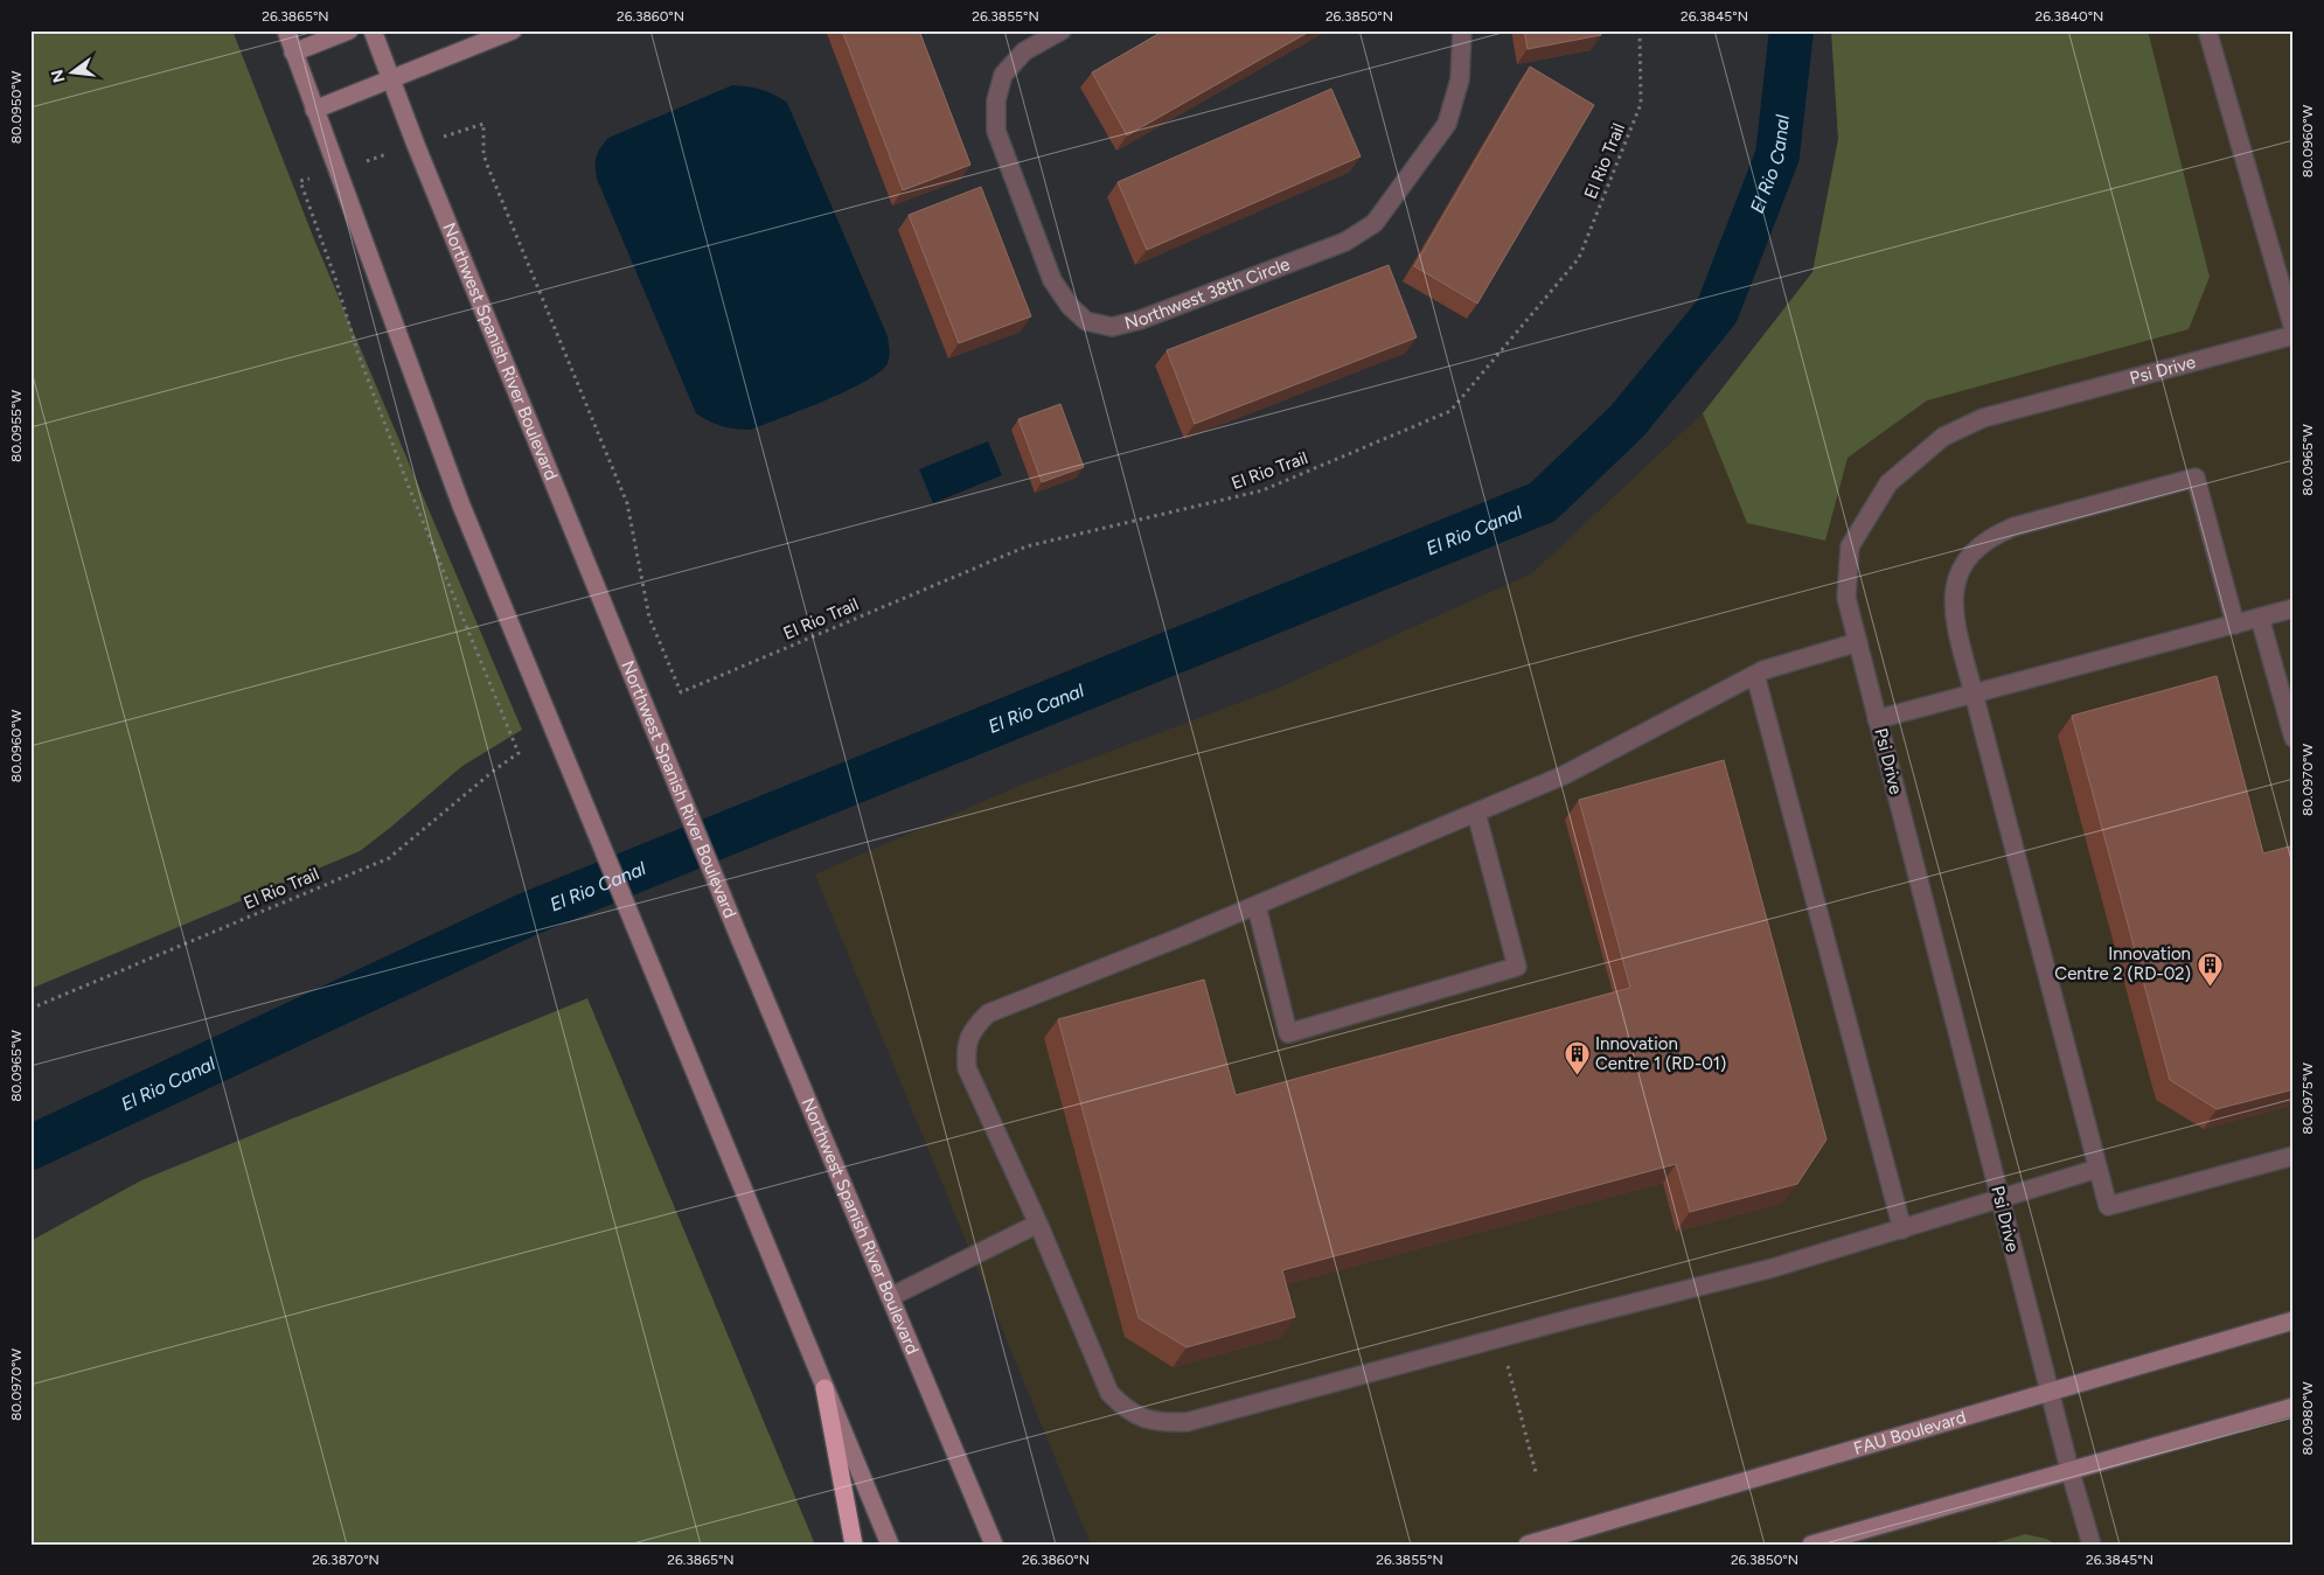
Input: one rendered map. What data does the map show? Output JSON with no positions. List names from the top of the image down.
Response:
{
  "streets": {
    "main road": ["Northwest Spanish River Boulevard", "FAU Boulevard"],
    "street": ["Northwest 38th Circle", "Psi Drive"],
    "path": ["El Rio Trail"]
  },
  "crossings": [
    ["Psi Drive", "FAU Boulevard"]
  ],
  "water": ["El Rio Canal"],
  "places": {
    "building": ["Innovation Centre 2 (RD-02)", "Innovation Centre 1 (RD-01)"]
  },
  "north": "left",
  "coordinates": [
    "26.3865°N",
    "26.3860°N",
    "26.3855°N",
    "26.3850°N",
    "26.3845°N",
    "26.3840°N",
    "80.0950°W",
    "80.0960°W",
    "80.0955°W",
    "80.0965°W",
    "80.0970°W",
    "80.0975°W",
    "80.0980°W",
    "26.3870°N"
  ]
}
